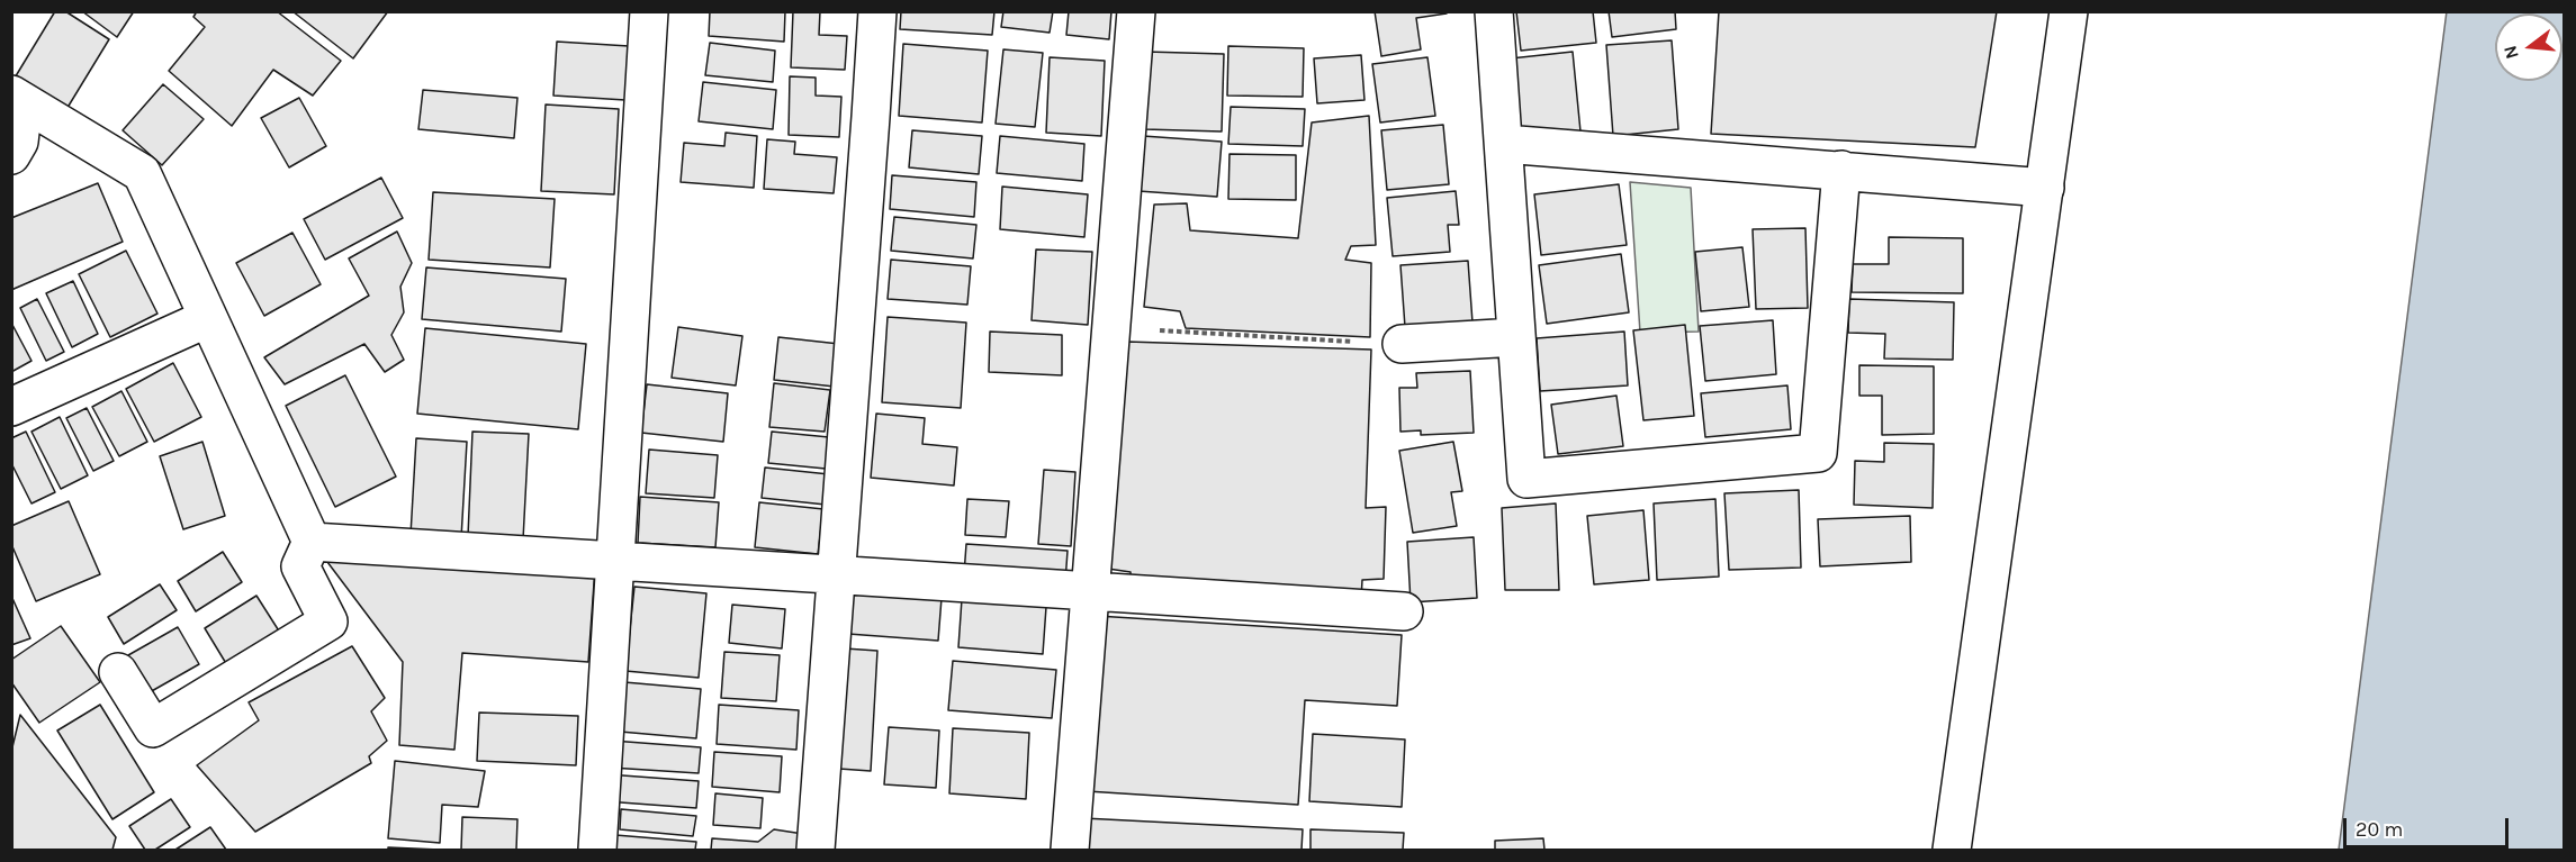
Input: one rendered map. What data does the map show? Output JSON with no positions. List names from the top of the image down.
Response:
{
  "scale_bar": "20 m",
  "north": "left"
}
